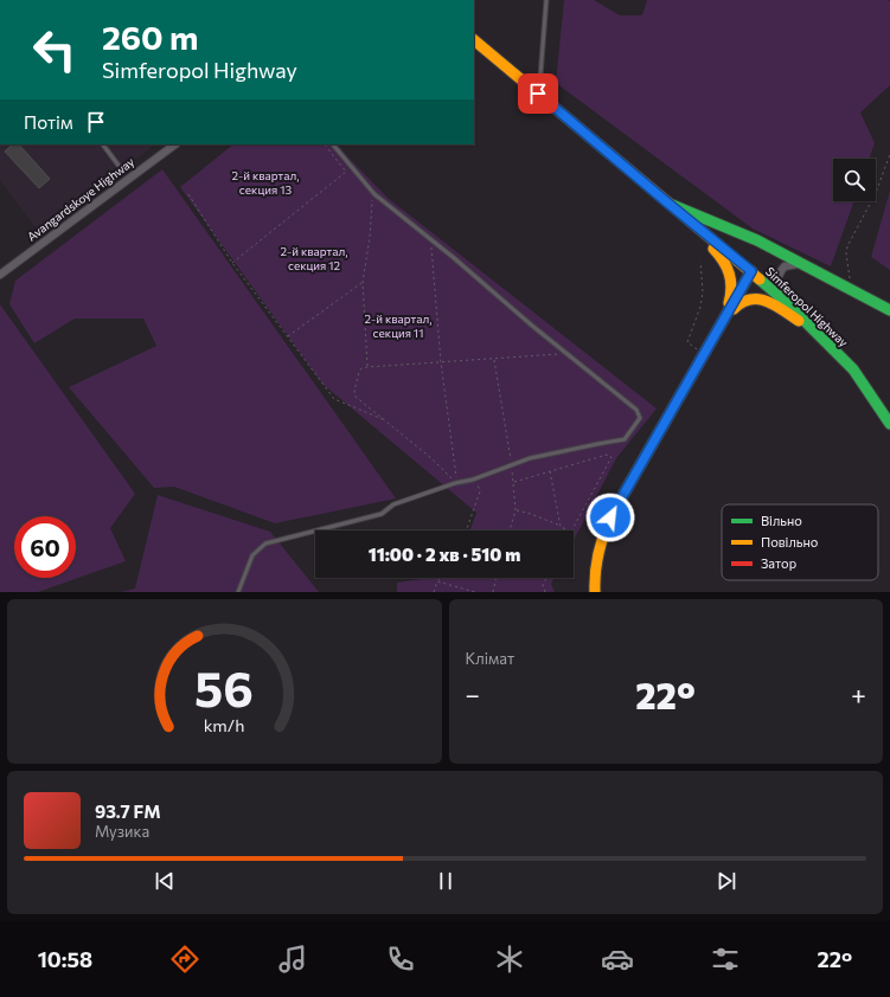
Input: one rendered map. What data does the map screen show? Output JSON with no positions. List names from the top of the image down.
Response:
{
  "streets": {
    "main road": ["Simferopol Highway"],
    "street": ["Avangardskoye Highway"]
  },
  "parks": ["2-й квартал, секция 13", "2-й квартал, секция 12", "2-й квартал, секция 11"],
  "legend": ["Вільно", "Повільно", "Затор"],
  "page": {
    "turn": ["260 m", "Simferopol Highway"],
    "then": "Потім",
    "limit": "60",
    "trip": "11:00 · 2 хв · 510 m",
    "tile": "Клімат",
    "heat": ["−", "22°", "+"],
    "song": ["93.7 FM", "Музика"],
    "tabs": ["10:58", "22°"],
    "gauge": ["56", "km/h"]
  }
}
